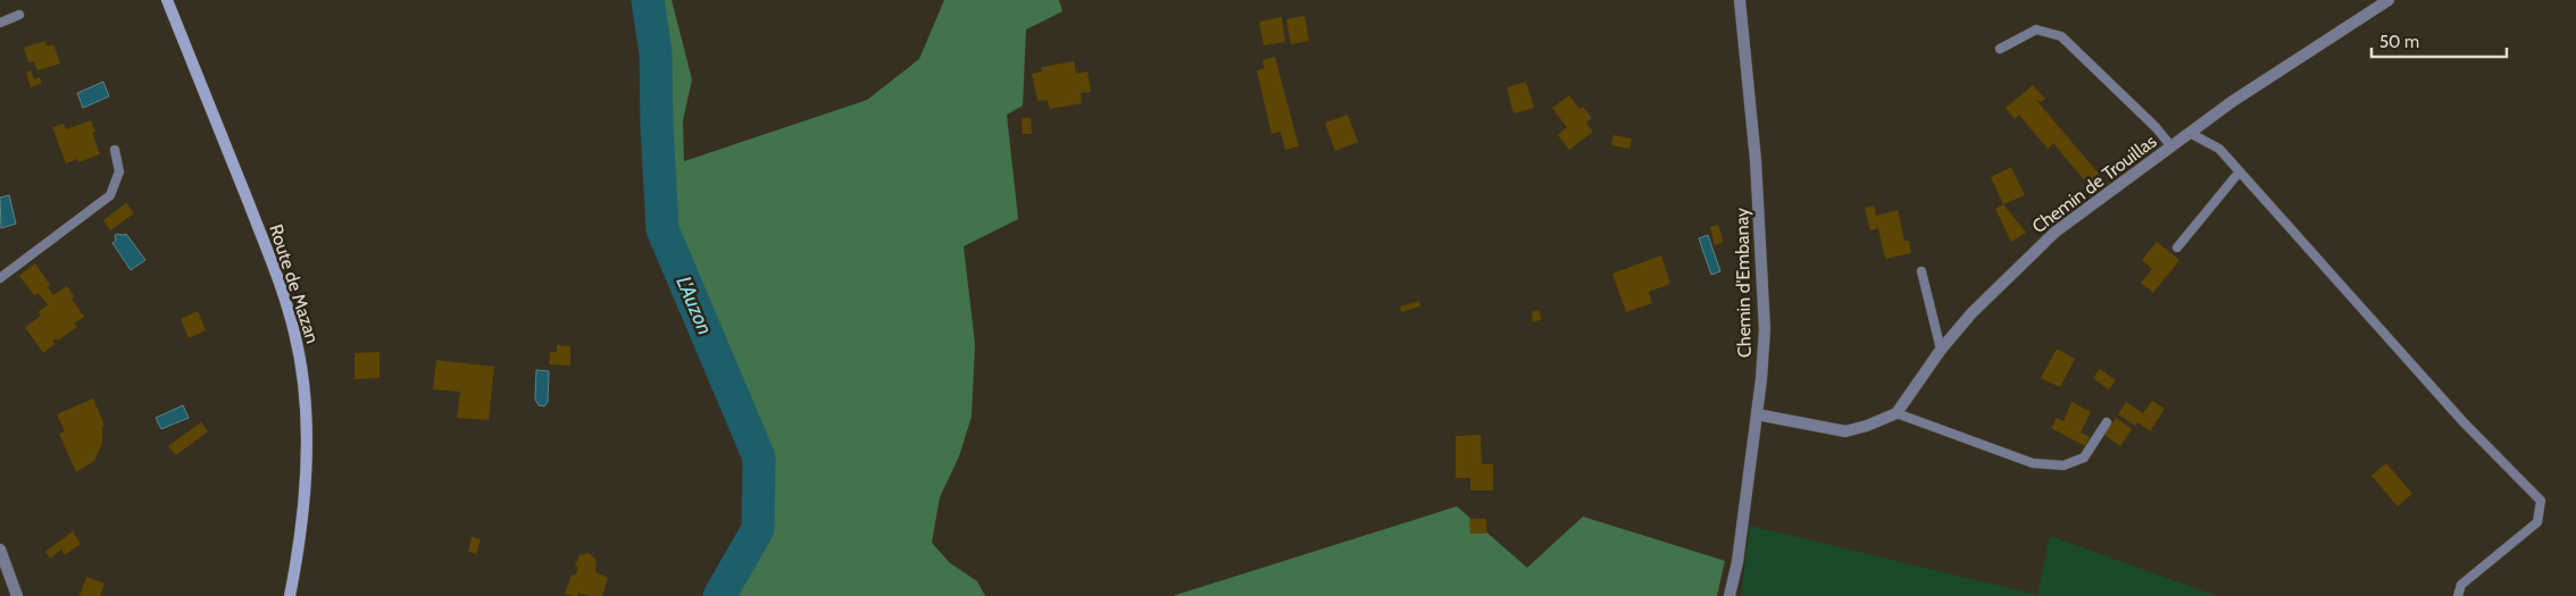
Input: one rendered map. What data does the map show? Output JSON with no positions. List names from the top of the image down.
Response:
{
  "streets": {
    "main road": ["Route de Mazan"],
    "street": ["Chemin de Trouillas", "Chemin d'Embanay"]
  },
  "water": ["L'Auzon"],
  "scale_bar": "50 m"
}
